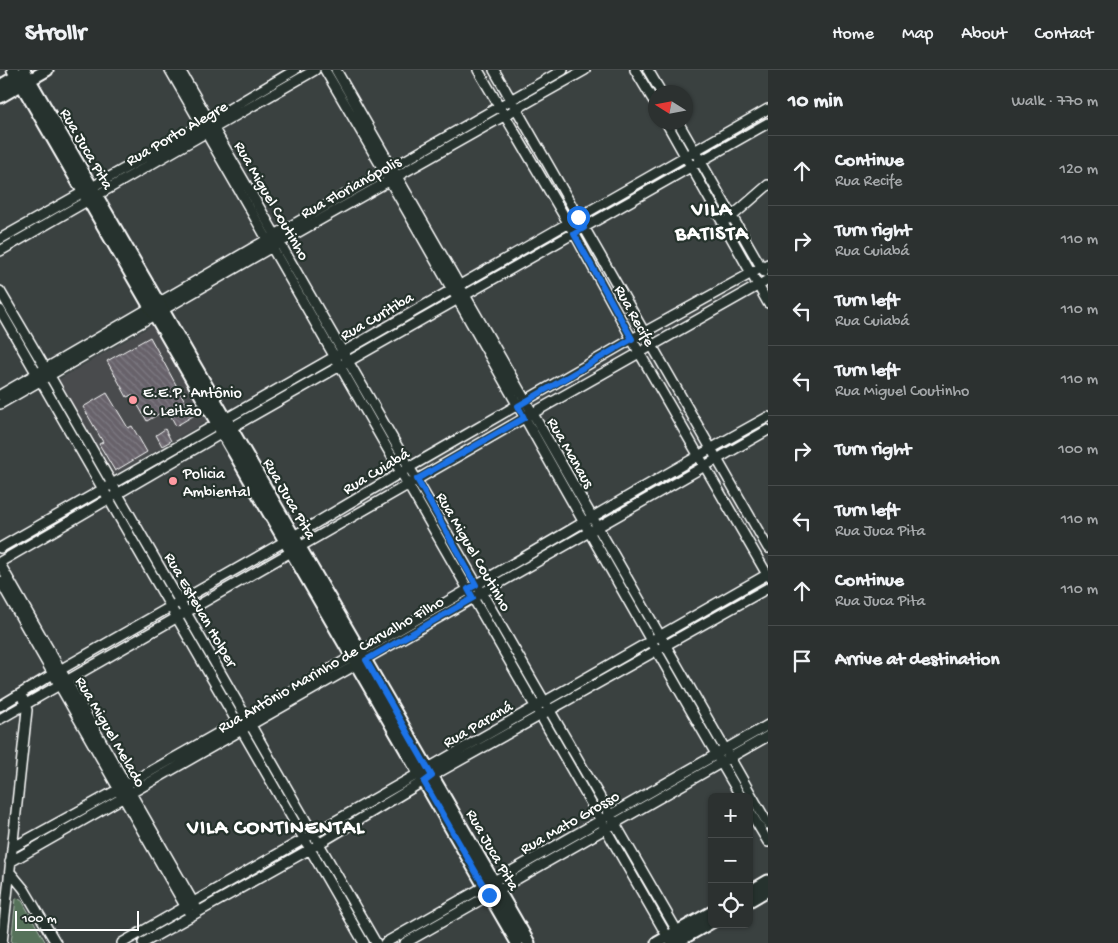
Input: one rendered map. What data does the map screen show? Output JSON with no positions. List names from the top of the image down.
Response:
{
  "streets": {
    "street": [
      "Rua Porto Alegre",
      "Rua Juca Pita",
      "Rua Florianópolis",
      "Rua Miguel Coutinho",
      "Rua Curitiba",
      "Rua Recife",
      "Rua Manaus",
      "Rua Cuiabá",
      "Rua Estevan Holper",
      "Rua Antônio Marinho de Carvalho Filho",
      "Rua Paraná",
      "Rua Miguel Melado",
      "Rua Mato Grosso"
    ]
  },
  "crossings": [
    ["Rua Porto Alegre", "Rua Juca Pita"],
    ["Rua Porto Alegre", "Rua Miguel Coutinho"],
    ["Rua Juca Pita", "Rua Florianópolis"],
    ["Rua Juca Pita", "Rua Curitiba"],
    ["Rua Juca Pita", "Rua Cuiabá"],
    ["Rua Juca Pita", "Rua Antônio Marinho de Carvalho Filho"],
    ["Rua Juca Pita", "Rua Paraná"],
    ["Rua Juca Pita", "Rua Mato Grosso"],
    ["Rua Florianópolis", "Rua Miguel Coutinho"],
    ["Rua Florianópolis", "Rua Recife"],
    ["Rua Florianópolis", "Rua Manaus"],
    ["Rua Florianópolis", "Rua Estevan Holper"],
    ["Rua Miguel Coutinho", "Rua Curitiba"],
    ["Rua Miguel Coutinho", "Rua Cuiabá"],
    ["Rua Miguel Coutinho", "Rua Antônio Marinho de Carvalho Filho"],
    ["Rua Miguel Coutinho", "Rua Paraná"],
    ["Rua Miguel Coutinho", "Rua Mato Grosso"],
    ["Rua Curitiba", "Rua Recife"],
    ["Rua Curitiba", "Rua Manaus"],
    ["Rua Curitiba", "Rua Estevan Holper"],
    ["Rua Curitiba", "Rua Miguel Melado"],
    ["Rua Recife", "Rua Cuiabá"],
    ["Rua Recife", "Rua Antônio Marinho de Carvalho Filho"],
    ["Rua Recife", "Rua Paraná"],
    ["Rua Manaus", "Rua Cuiabá"],
    ["Rua Manaus", "Rua Antônio Marinho de Carvalho Filho"],
    ["Rua Manaus", "Rua Paraná"],
    ["Rua Manaus", "Rua Mato Grosso"],
    ["Rua Cuiabá", "Rua Estevan Holper"],
    ["Rua Cuiabá", "Rua Miguel Melado"],
    ["Rua Estevan Holper", "Rua Antônio Marinho de Carvalho Filho"],
    ["Rua Estevan Holper", "Rua Paraná"],
    ["Rua Antônio Marinho de Carvalho Filho", "Rua Miguel Melado"],
    ["Rua Paraná", "Rua Miguel Melado"]
  ],
  "districts": ["VILA BATISTA", "VILA CONTINENTAL"],
  "places": ["E.E.P. Antônio C. Leitão", "Policia Ambiental"],
  "scale_bar": "100 m",
  "north": "left",
  "page": {
    "header": "Strollr",
    "nav": [
      "Home",
      "Map",
      "About",
      "Contact"
    ],
    "heading": ["10 min", "Walk · 770 m"],
    "list": [
      ["Continue", "Rua Recife", "120 m"],
      ["Turn right", "Rua Cuiabá", "110 m"],
      ["Turn left", "Rua Cuiabá", "110 m"],
      ["Turn left", "Rua Miguel Coutinho", "110 m"],
      ["Turn right", "100 m"],
      ["Turn left", "Rua Juca Pita", "110 m"],
      ["Continue", "Rua Juca Pita", "110 m"],
      "Arrive at destination"
    ],
    "map_buttons": ["+", "−"],
    "scale": "100 m"
  }
}
